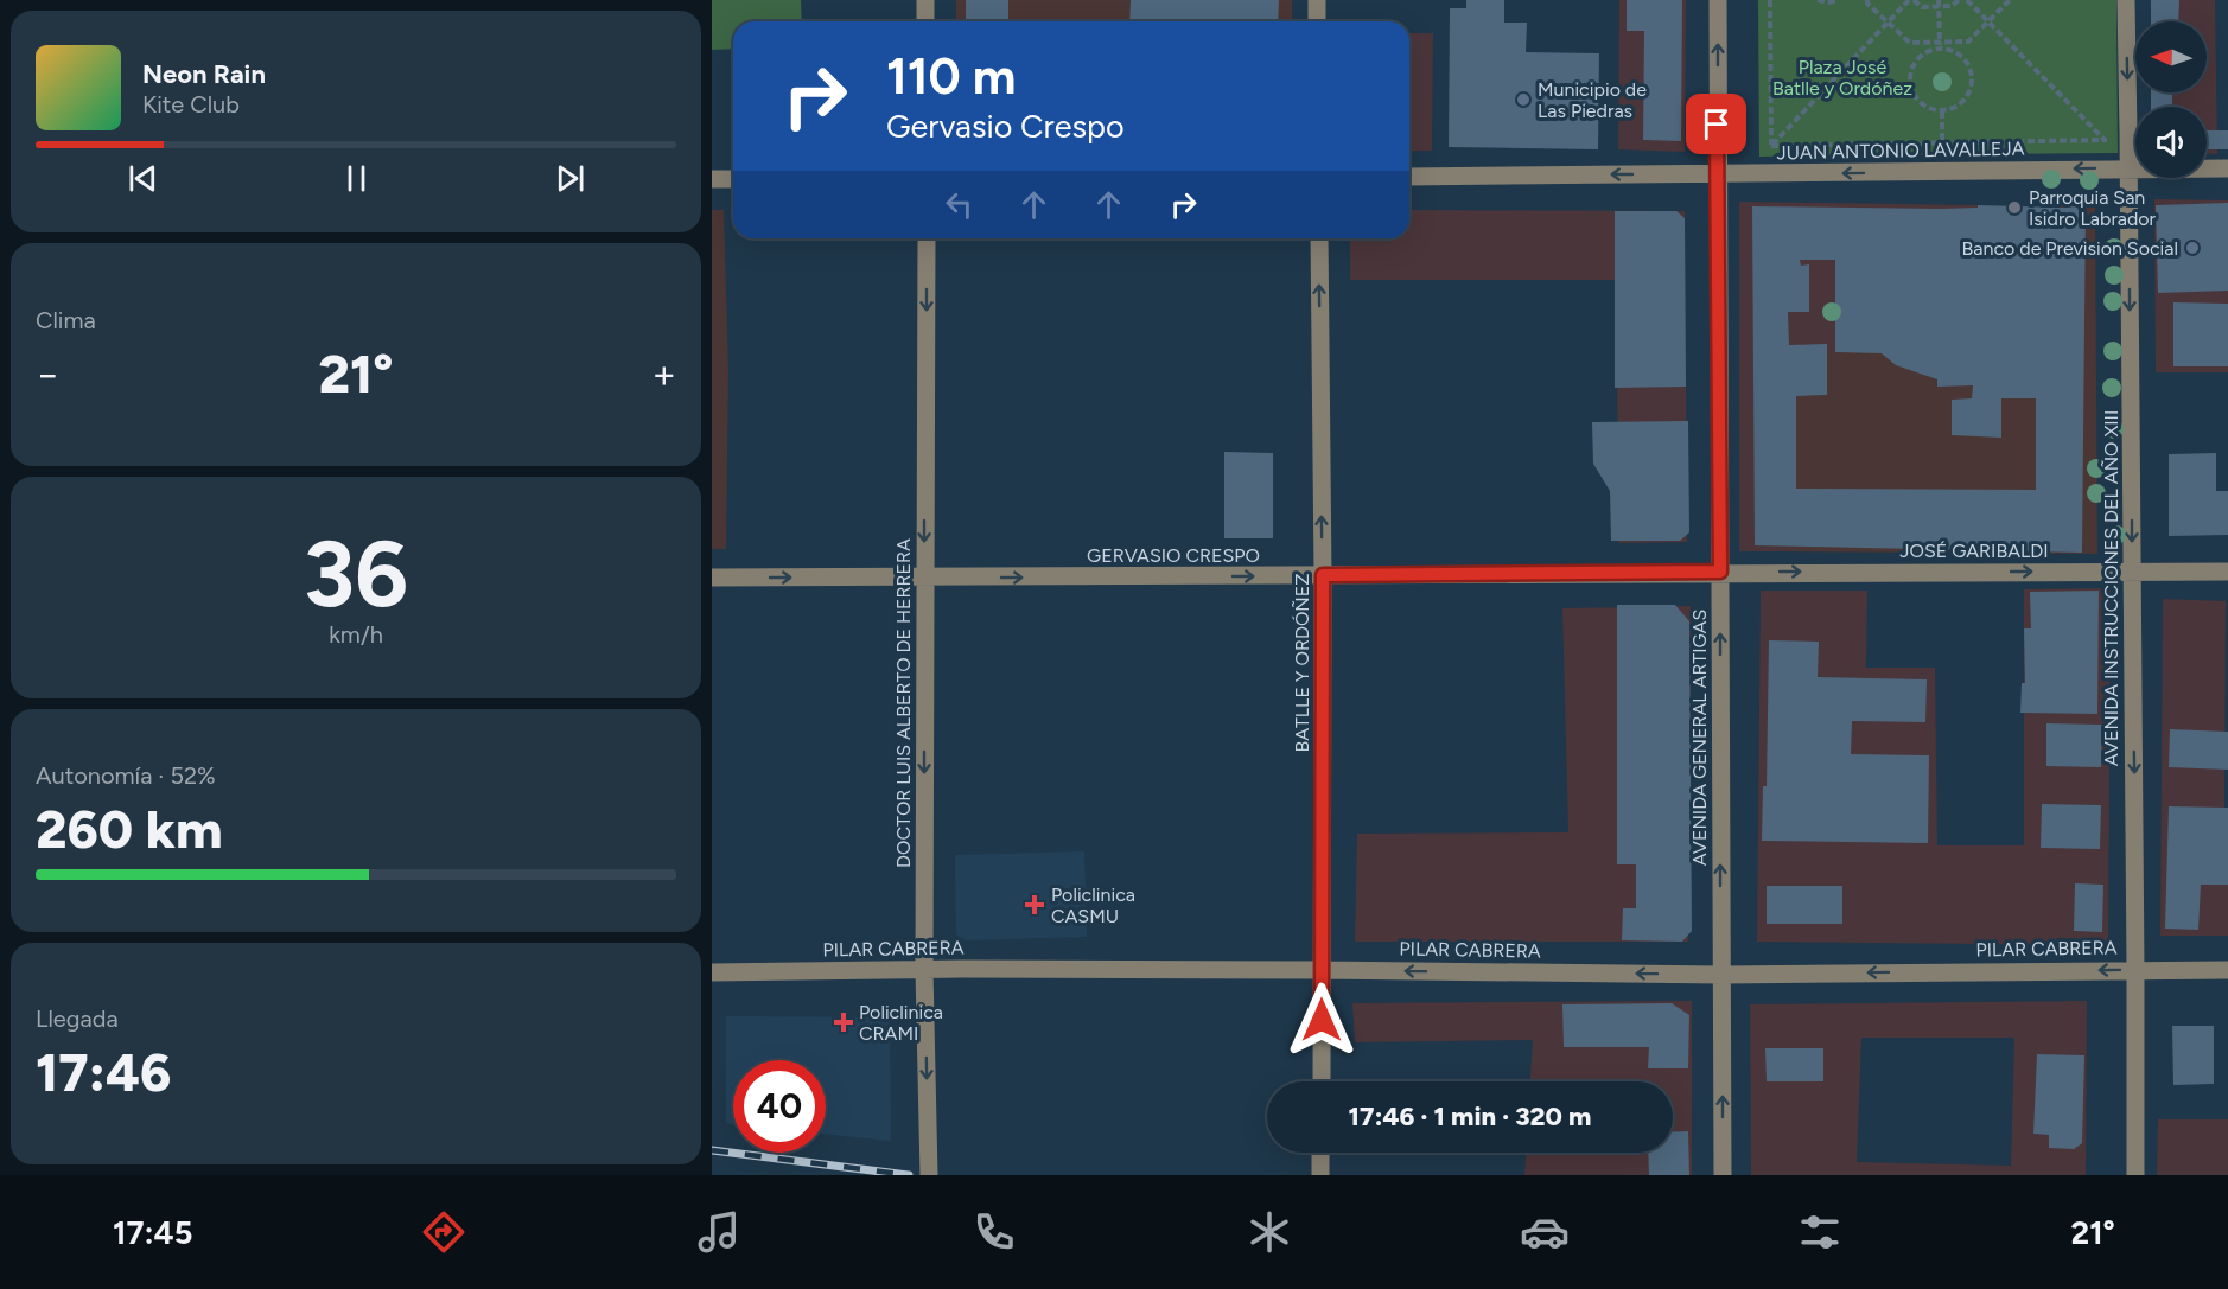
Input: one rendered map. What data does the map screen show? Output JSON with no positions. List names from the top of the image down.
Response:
{
  "streets": {
    "street": [
      "JUAN ANTONIO LAVALLEJA",
      "JOSÉ GARIBALDI",
      "GERVASIO CRESPO",
      "AVENIDA INSTRUCCIONES DEL AÑO XIII",
      "BATLLE Y ORDÓÑEZ",
      "DOCTOR LUIS ALBERTO DE HERRERA",
      "AVENIDA GENERAL ARTIGAS",
      "PILAR CABRERA"
    ]
  },
  "crossings": [
    ["JUAN ANTONIO LAVALLEJA", "AVENIDA INSTRUCCIONES DEL AÑO XIII"],
    ["JUAN ANTONIO LAVALLEJA", "AVENIDA GENERAL ARTIGAS"],
    ["JOSÉ GARIBALDI", "GERVASIO CRESPO"],
    ["JOSÉ GARIBALDI", "AVENIDA INSTRUCCIONES DEL AÑO XIII"],
    ["JOSÉ GARIBALDI", "AVENIDA GENERAL ARTIGAS"],
    ["GERVASIO CRESPO", "BATLLE Y ORDÓÑEZ"],
    ["GERVASIO CRESPO", "DOCTOR LUIS ALBERTO DE HERRERA"],
    ["GERVASIO CRESPO", "AVENIDA GENERAL ARTIGAS"],
    ["AVENIDA INSTRUCCIONES DEL AÑO XIII", "PILAR CABRERA"],
    ["BATLLE Y ORDÓÑEZ", "PILAR CABRERA"],
    ["DOCTOR LUIS ALBERTO DE HERRERA", "PILAR CABRERA"],
    ["AVENIDA GENERAL ARTIGAS", "PILAR CABRERA"]
  ],
  "one_way": [
    "JUAN ANTONIO LAVALLEJA",
    "JOSÉ GARIBALDI",
    "GERVASIO CRESPO",
    "AVENIDA INSTRUCCIONES DEL AÑO XIII",
    "BATLLE Y ORDÓÑEZ",
    "DOCTOR LUIS ALBERTO DE HERRERA",
    "AVENIDA GENERAL ARTIGAS",
    "PILAR CABRERA"
  ],
  "parks": ["Plaza José Batlle y Ordóñez"],
  "places": {
    "other": ["Municipio de Las Piedras", "Parroquia San Isidro Labrador", "Banco de Prevision Social"],
    "health": ["Policlinica CASMU", "Policlinica CRAMI"]
  },
  "north": "left",
  "page": {
    "turn": ["110 m", "Gervasio Crespo"],
    "song": ["Neon Rain", "Kite Club"],
    "tile": [
      "Clima",
      ["36", "km/h"],
      ["Autonomía · 52%", "260 km"],
      ["Llegada", "17:46"]
    ],
    "heat": ["−", "21°", "+"],
    "limit": "40",
    "trip": "17:46 · 1 min · 320 m",
    "tabs": ["17:45", "21°"]
  }
}
